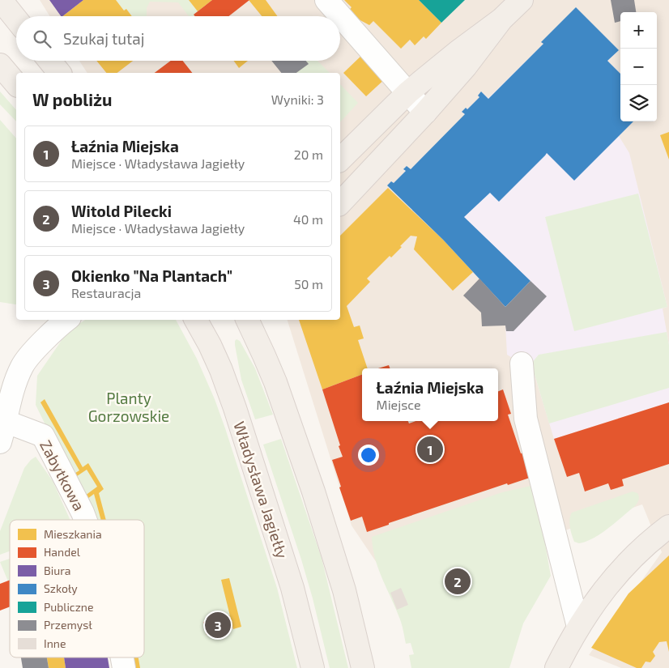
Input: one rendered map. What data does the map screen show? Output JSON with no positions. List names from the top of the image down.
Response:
{
  "streets": {
    "main road": ["Władysława Jagiełły"],
    "street": ["Zabytkowa"]
  },
  "parks": ["Planty Gorzowskie"],
  "legend": [
    "Mieszkania",
    "Handel",
    "Biura",
    "Szkoły",
    "Publiczne",
    "Przemysł",
    "Inne"
  ],
  "page": {
    "map_buttons": ["+", "−"],
    "search": "Szukaj tutaj",
    "heading": ["W pobliżu", "Wyniki: 3"],
    "list": [
      {
        "mark": "1",
        "name": "Łaźnia Miejska",
        "note": "Miejsce · Władysława Jagiełły",
        "value": "20 m"
      },
      {
        "mark": "2",
        "name": "Witold Pilecki",
        "note": "Miejsce · Władysława Jagiełły",
        "value": "40 m"
      },
      {
        "mark": "3",
        "name": "Okienko \"Na Plantach\"",
        "note": "Restauracja",
        "value": "50 m"
      }
    ],
    "popup": ["Łaźnia Miejska", "Miejsce"],
    "pins": ["1", "2", "3"]
  }
}
